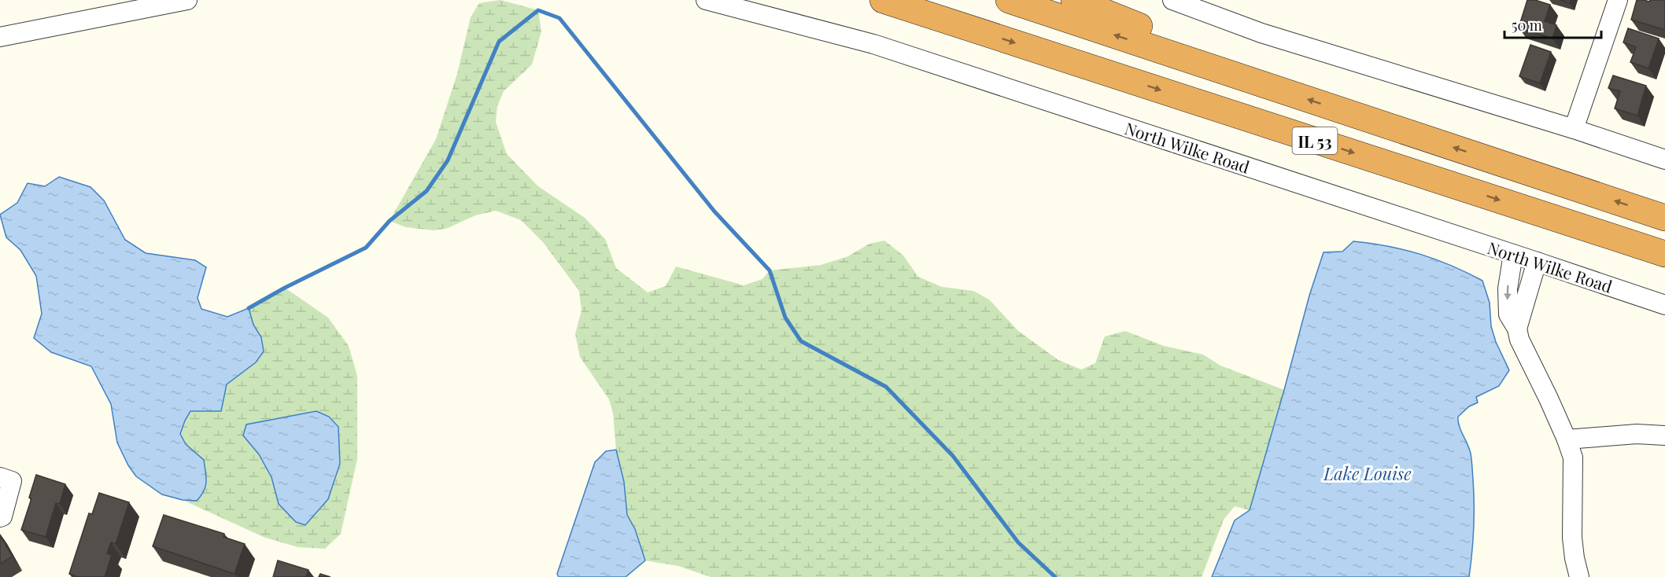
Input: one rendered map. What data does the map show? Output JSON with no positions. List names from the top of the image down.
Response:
{
  "streets": {
    "highway": ["IL 53"],
    "street": ["North Wilke Road"]
  },
  "water": ["Lake Louise"],
  "scale_bar": "50 m"
}
